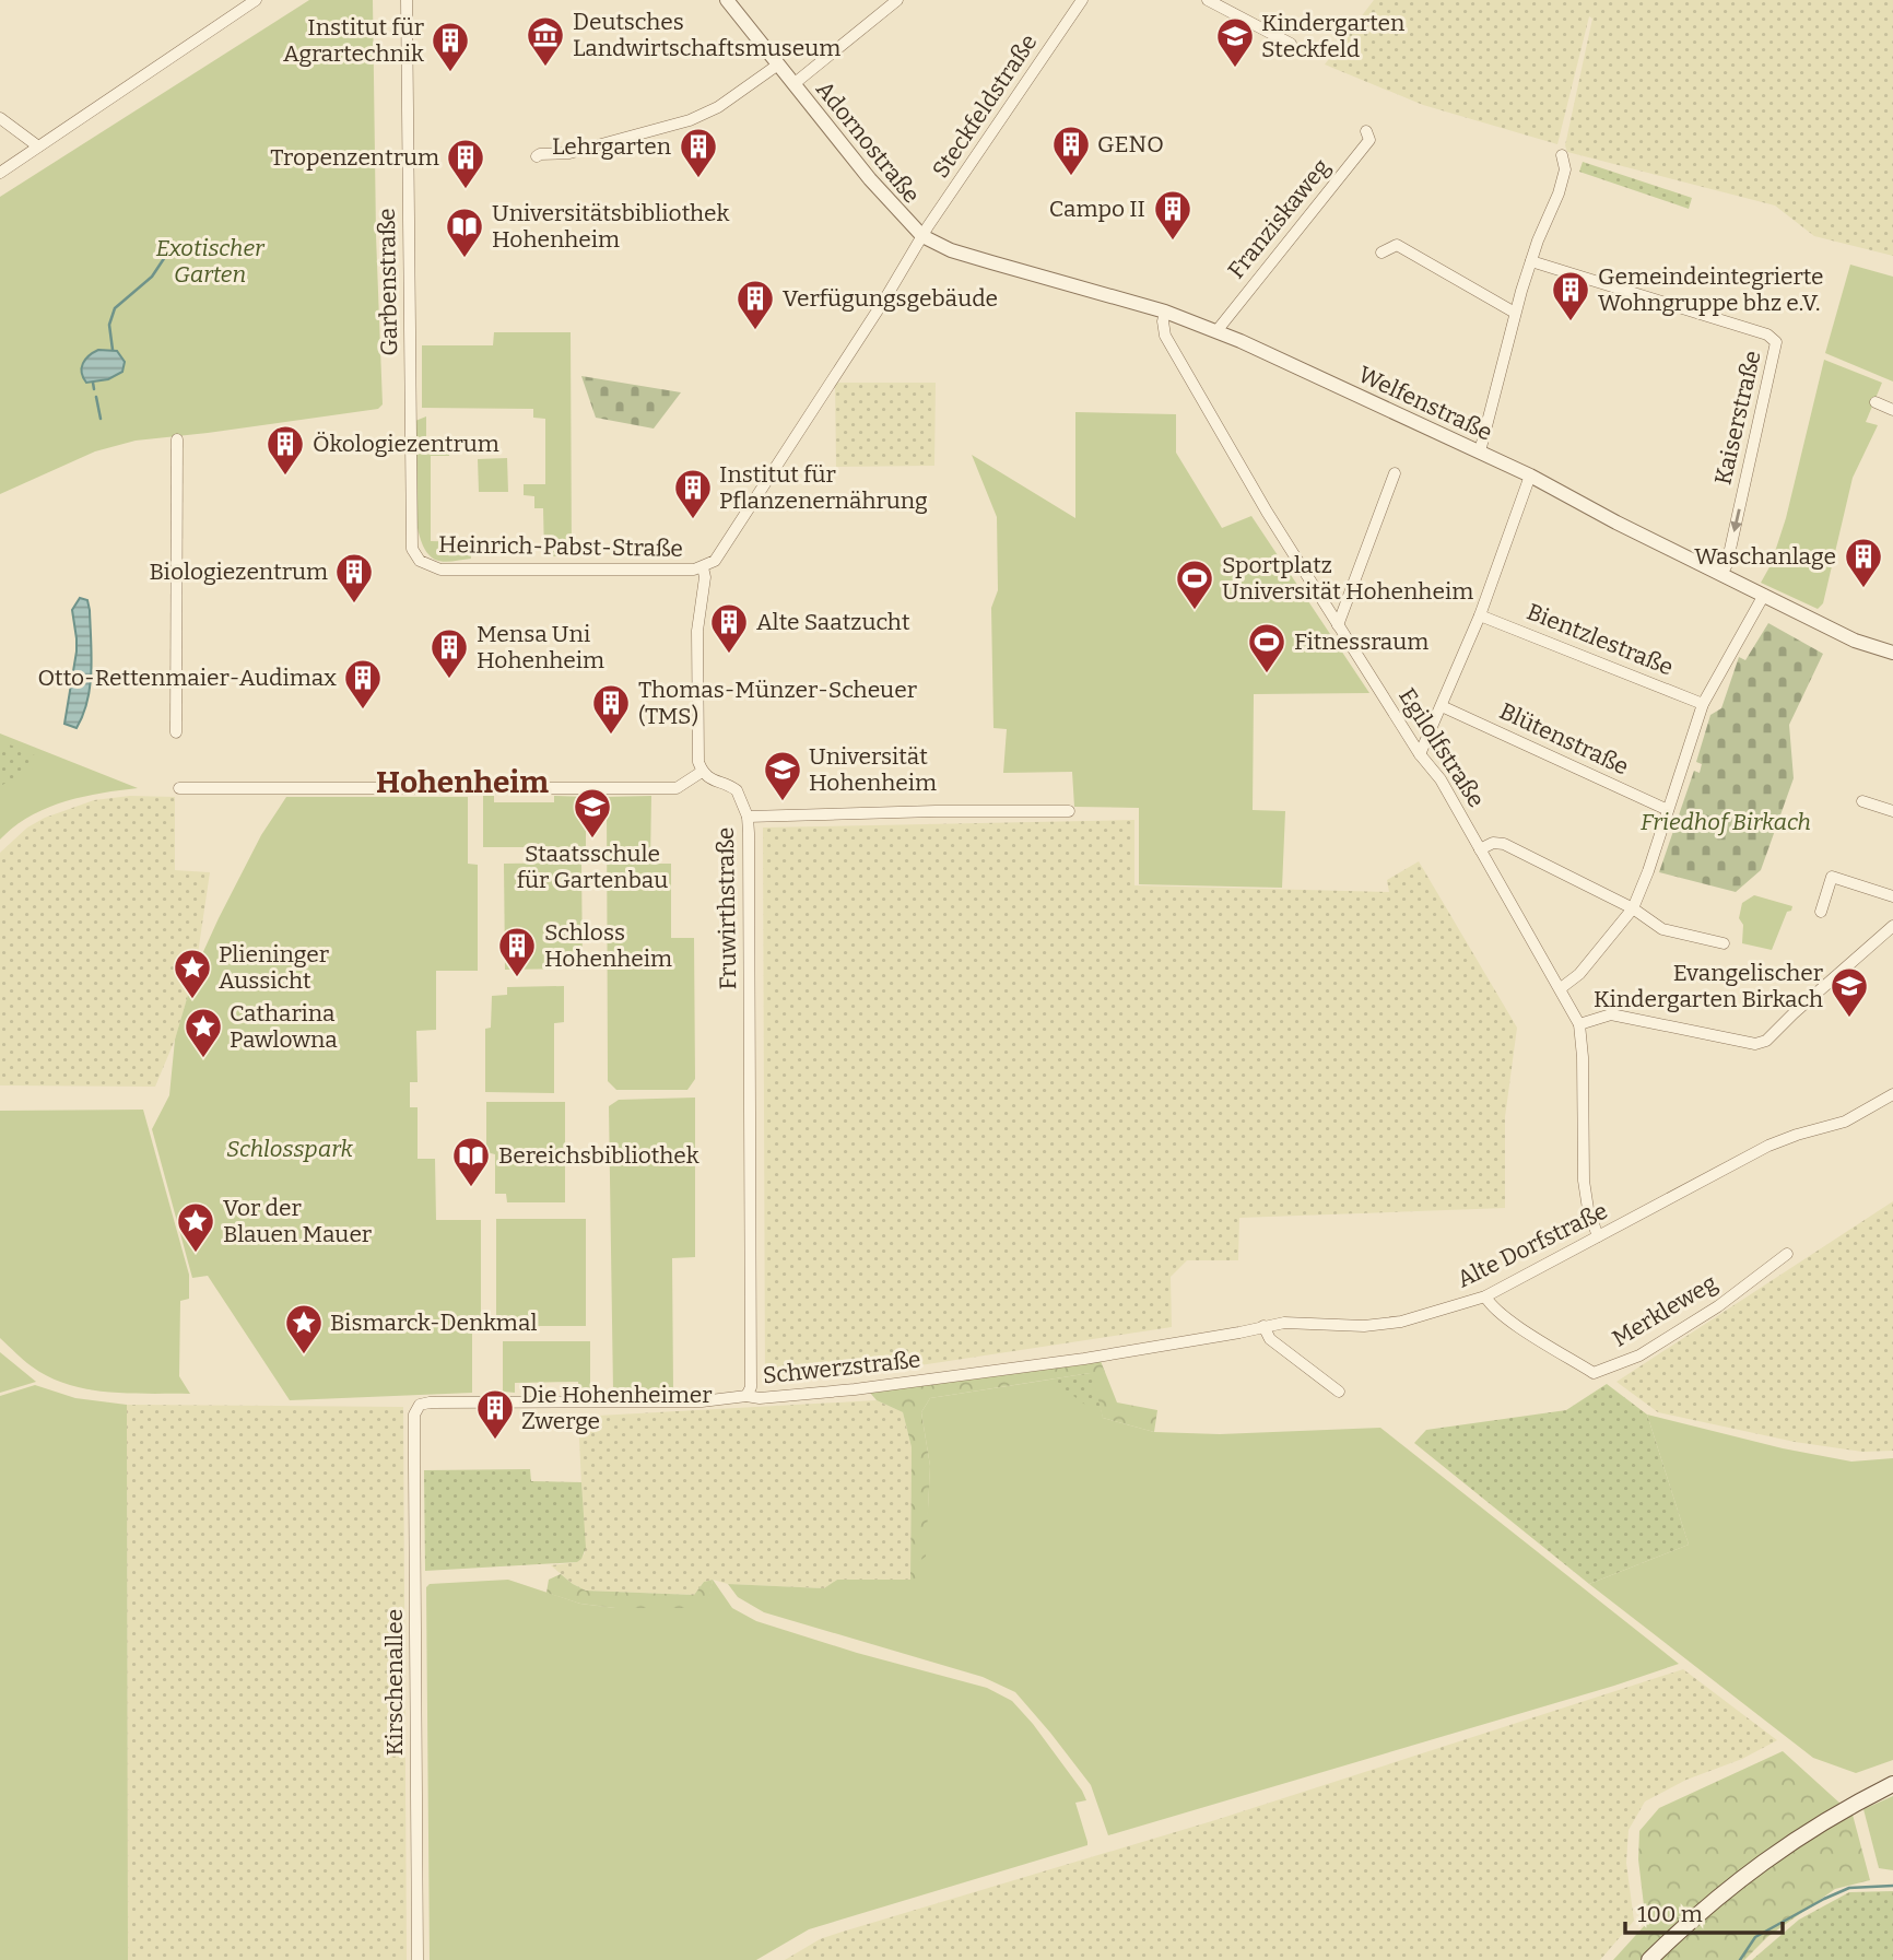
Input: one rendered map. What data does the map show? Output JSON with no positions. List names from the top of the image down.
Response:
{
  "streets": {
    "street": [
      "Steckfeldstraße",
      "Adornostraße",
      "Franziskaweg",
      "Garbenstraße",
      "Welfenstraße",
      "Kaiserstraße",
      "Heinrich-Pabst-Straße",
      "Bientzlestraße",
      "Blütenstraße",
      "Egilolfstraße",
      "Fruwirthstraße",
      "Alte Dorfstraße",
      "Merkleweg",
      "Schwerzstraße",
      "Kirschenallee"
    ]
  },
  "crossings": [
    ["Steckfeldstraße", "Adornostraße"],
    ["Steckfeldstraße", "Welfenstraße"],
    ["Adornostraße", "Welfenstraße"],
    ["Franziskaweg", "Welfenstraße"],
    ["Garbenstraße", "Heinrich-Pabst-Straße"],
    ["Welfenstraße", "Kaiserstraße"],
    ["Welfenstraße", "Egilolfstraße"],
    ["Egilolfstraße", "Alte Dorfstraße"],
    ["Fruwirthstraße", "Schwerzstraße"],
    ["Alte Dorfstraße", "Merkleweg"],
    ["Alte Dorfstraße", "Schwerzstraße"],
    ["Schwerzstraße", "Kirschenallee"]
  ],
  "districts": ["Hohenheim"],
  "parks": ["Exotischer Garten", "Friedhof Birkach", "Schlosspark"],
  "places": {
    "museum": ["Deutsches Landwirtschaftsmuseum"],
    "school or university": [
      "Kindergarten Steckfeld",
      "Universität Hohenheim",
      "Staatsschule für Gartenbau",
      "Evangelischer Kindergarten Birkach"
    ],
    "building": [
      "Institut für Agrartechnik",
      "GENO",
      "Lehrgarten",
      "Tropenzentrum",
      "Campo II",
      "Gemeindeintegrierte Wohngruppe bhz e.V.",
      "Verfügungsgebäude",
      "Ökologiezentrum",
      "Institut für Pflanzenernährung",
      "Waschanlage",
      "Biologiezentrum",
      "Alte Saatzucht",
      "Mensa Uni Hohenheim",
      "Otto-Rettenmaier-Audimax",
      "Thomas-Münzer-Scheuer (TMS)",
      "Schloss Hohenheim",
      "Die Hohenheimer Zwerge"
    ],
    "library": ["Universitätsbibliothek Hohenheim", "Bereichsbibliothek"],
    "sports": ["Sportplatz Universität Hohenheim", "Fitnessraum"],
    "place": [
      "Plieninger Aussicht",
      "Catharina Pawlowna",
      "Vor der Blauen Mauer",
      "Bismarck-Denkmal"
    ]
  },
  "scale_bar": "100 m"
}
